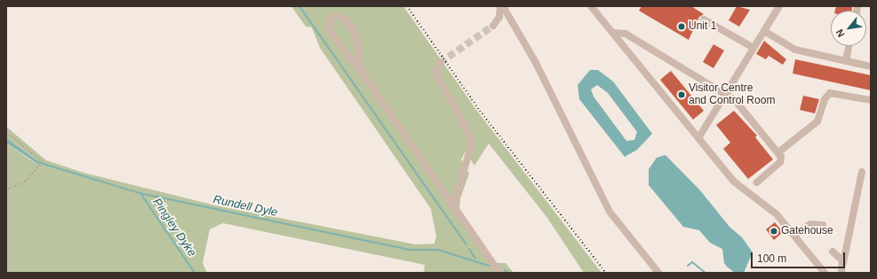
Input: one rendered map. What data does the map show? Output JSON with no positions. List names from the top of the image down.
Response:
{
  "water": ["Rundell Dyle", "Pingley Dyke"],
  "places": ["Unit 1", "Visitor Centre and Control Room", "Gatehouse"],
  "scale_bar": "100 m",
  "north": "bottom left"
}
